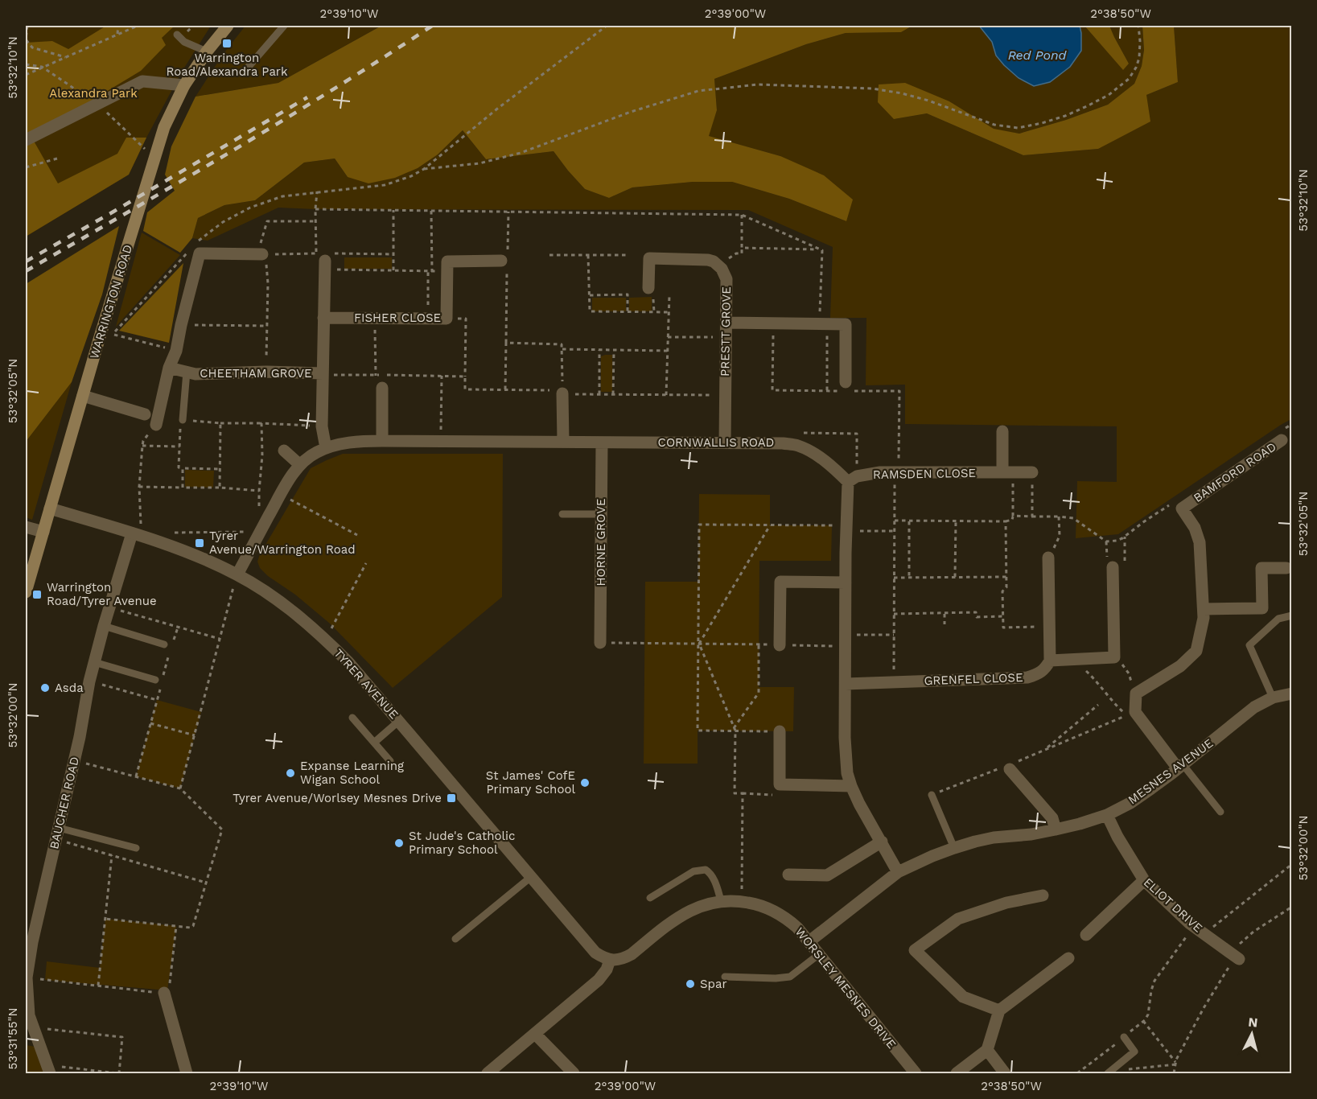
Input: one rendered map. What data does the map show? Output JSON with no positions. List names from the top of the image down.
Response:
{
  "streets": {
    "main road": ["WARRINGTON ROAD"],
    "street": [
      "FISHER CLOSE",
      "PRESTT GROVE",
      "CHEETHAM GROVE",
      "CORNWALLIS ROAD",
      "BAMFORD ROAD",
      "RAMSDEN CLOSE",
      "HORNE GROVE",
      "GRENFEL CLOSE",
      "TYRER AVENUE",
      "MESNES AVENUE",
      "BAUCHER ROAD",
      "ELIOT DRIVE",
      "WORSLEY MESNES DRIVE"
    ]
  },
  "crossings": [
    ["WARRINGTON ROAD", "TYRER AVENUE"],
    ["PRESTT GROVE", "CORNWALLIS ROAD"],
    ["CORNWALLIS ROAD", "RAMSDEN CLOSE"],
    ["CORNWALLIS ROAD", "HORNE GROVE"],
    ["CORNWALLIS ROAD", "TYRER AVENUE"],
    ["TYRER AVENUE", "BAUCHER ROAD"],
    ["TYRER AVENUE", "WORSLEY MESNES DRIVE"],
    ["MESNES AVENUE", "ELIOT DRIVE"],
    ["MESNES AVENUE", "WORSLEY MESNES DRIVE"]
  ],
  "water": ["Red Pond"],
  "parks": ["Alexandra Park"],
  "places": {
    "transit": [
      "Warrington Road/Alexandra Park",
      "Tyrer Avenue/Warrington Road",
      "Warrington Road/Tyrer Avenue",
      "Tyrer Avenue/Worlsey Mesnes Drive"
    ],
    "other": [
      "Asda",
      "Expanse Learning Wigan School",
      "St James' CofE Primary School",
      "St Jude's Catholic Primary School",
      "Spar"
    ]
  },
  "north": "top",
  "coordinates": [
    "2°39'10\"W",
    "2°39'00\"W",
    "2°38'50\"W",
    "53°32'10\"N",
    "53°32'05\"N",
    "53°32'00\"N",
    "53°31'55\"N"
  ]
}
